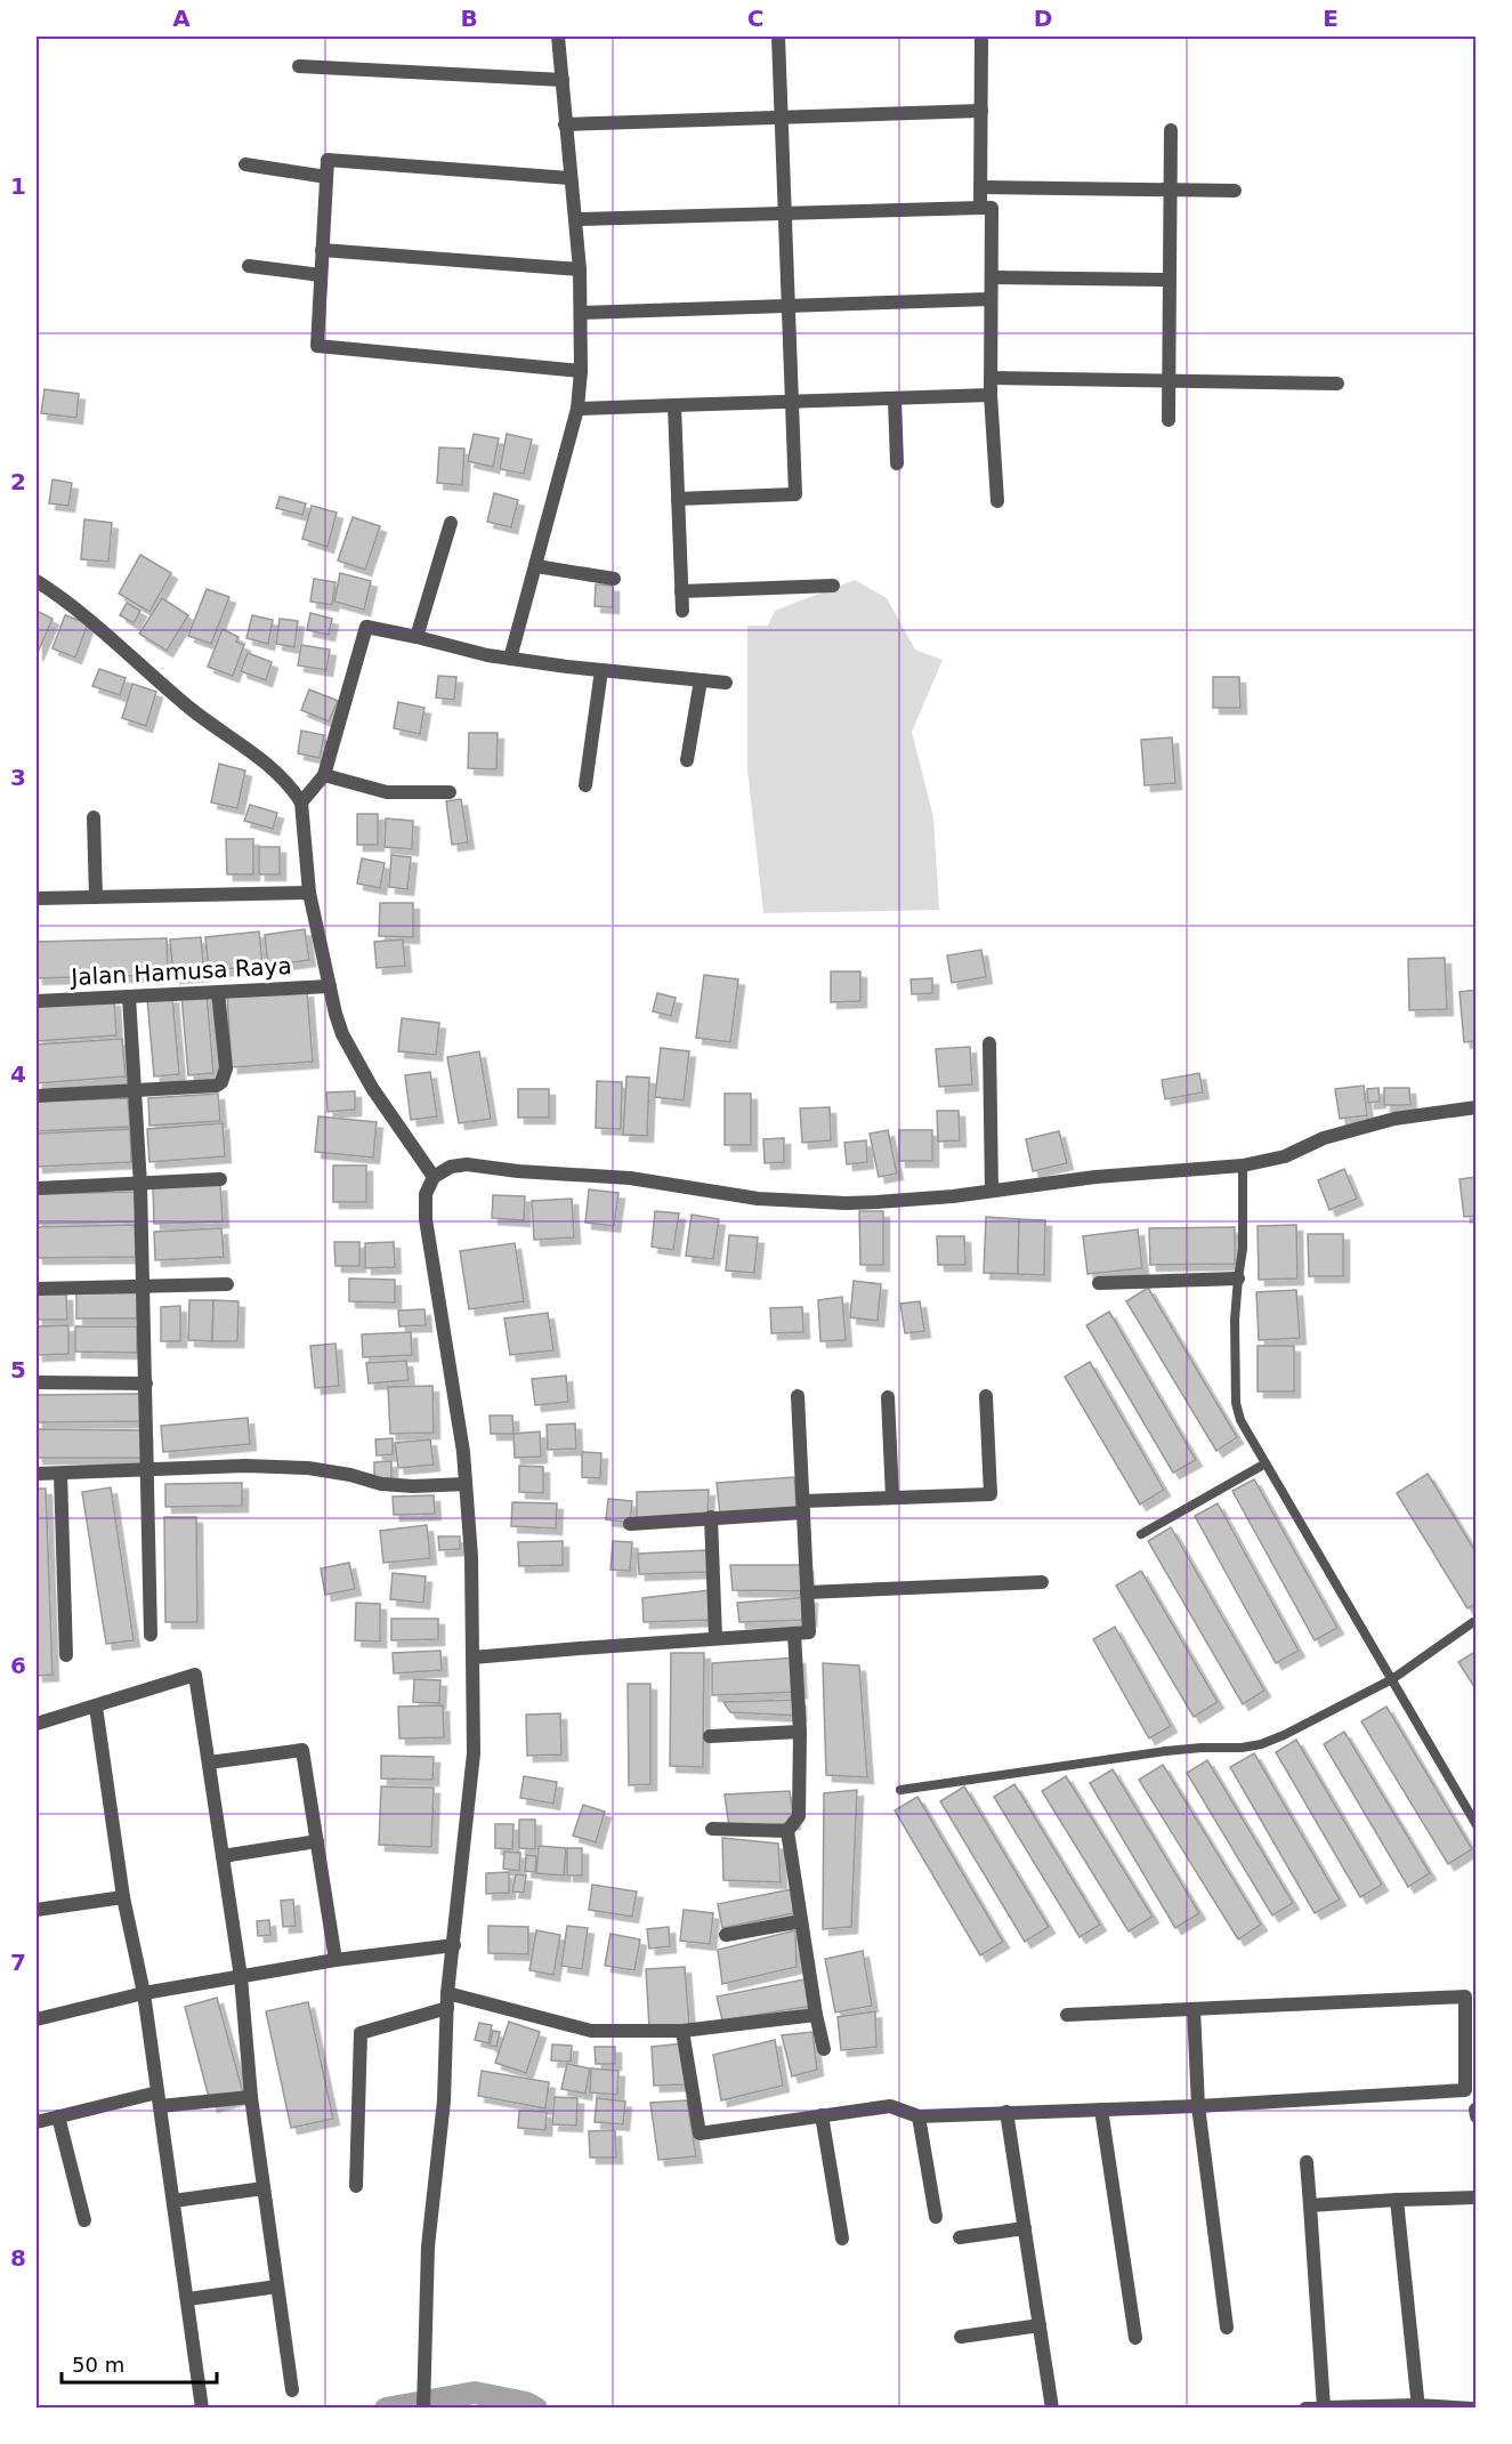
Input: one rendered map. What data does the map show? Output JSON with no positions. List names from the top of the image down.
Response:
{
  "streets": {
    "street": ["Jalan Hamusa Raya"]
  },
  "scale_bar": "50 m",
  "grid": {
    "columns": [
      "A",
      "B",
      "C",
      "D",
      "E"
    ],
    "rows": [
      "1",
      "2",
      "3",
      "4",
      "5",
      "6",
      "7",
      "8"
    ]
  }
}
